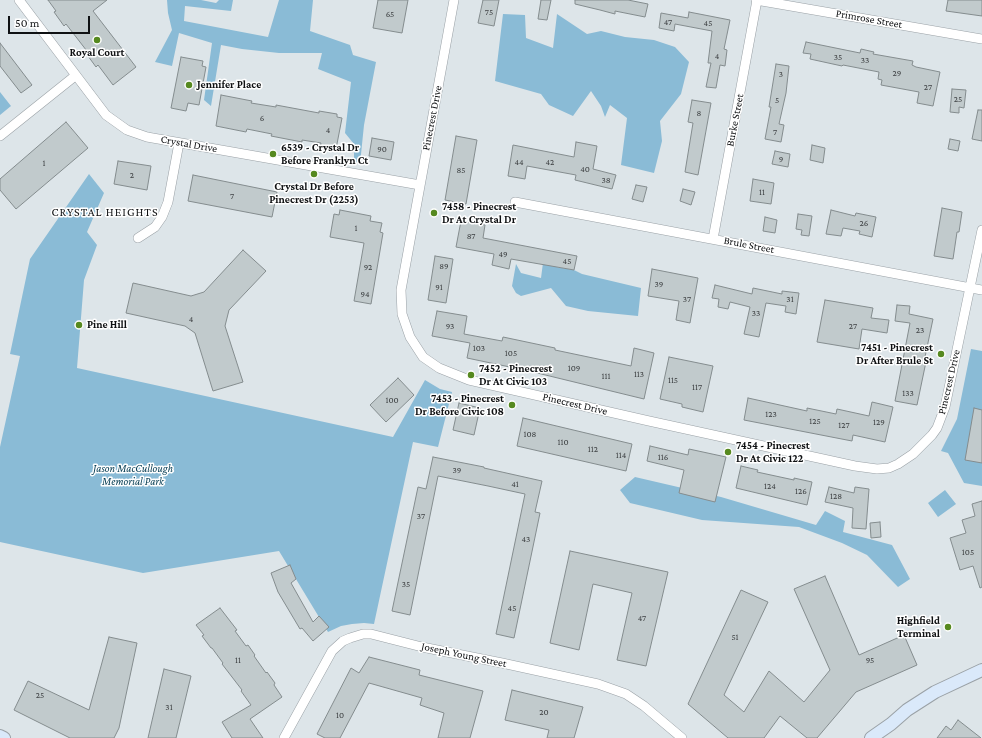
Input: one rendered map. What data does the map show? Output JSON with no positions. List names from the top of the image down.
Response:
{
  "streets": {
    "street": [
      "Primrose Street",
      "Pinecrest Drive",
      "Burke Street",
      "Crystal Drive",
      "Brule Street",
      "Joseph Young Street"
    ]
  },
  "crossings": [
    ["Primrose Street", "Burke Street"],
    ["Pinecrest Drive", "Crystal Drive"],
    ["Pinecrest Drive", "Brule Street"],
    ["Burke Street", "Brule Street"]
  ],
  "districts": ["CRYSTAL HEIGHTS"],
  "parks": ["Jason MacCullough Memorial Park"],
  "places": [
    "Royal Court",
    "Jennifer Place",
    "6539 - Crystal Dr Before Franklyn Ct",
    "Crystal Dr Before Pinecrest Dr (2253)",
    "7458 - Pinecrest Dr At Crystal Dr",
    "Pine Hill",
    "7451 - Pinecrest Dr After Brule St",
    "7452 - Pinecrest Dr At Civic 103",
    "7453 - Pinecrest Dr Before Civic 108",
    "7454 - Pinecrest Dr At Civic 122",
    "Highfield Terminal"
  ],
  "house_numbers": [
    "75",
    "65",
    "47",
    "45",
    "4",
    "35",
    "33",
    "29",
    "3",
    "27",
    "25",
    "5",
    "8",
    "6",
    "4",
    "7",
    "90",
    "9",
    "44",
    "42",
    "1",
    "40",
    "85",
    "2",
    "38",
    "11",
    "7",
    "26",
    "1",
    "87",
    "49",
    "45",
    "89",
    "92",
    "39",
    "91",
    "94",
    "37",
    "31",
    "33",
    "4",
    "93",
    "27",
    "23",
    "103",
    "105",
    "109",
    "113",
    "111",
    "115",
    "117",
    "133",
    "100",
    "123",
    "125",
    "129",
    "127",
    "108",
    "110",
    "112",
    "114",
    "116",
    "39",
    "41",
    "124",
    "126",
    "128",
    "37",
    "43",
    "105",
    "35",
    "45",
    "47",
    "51",
    "11",
    "95",
    "25",
    "31",
    "20",
    "10"
  ],
  "scale_bar": "50 m"
}
